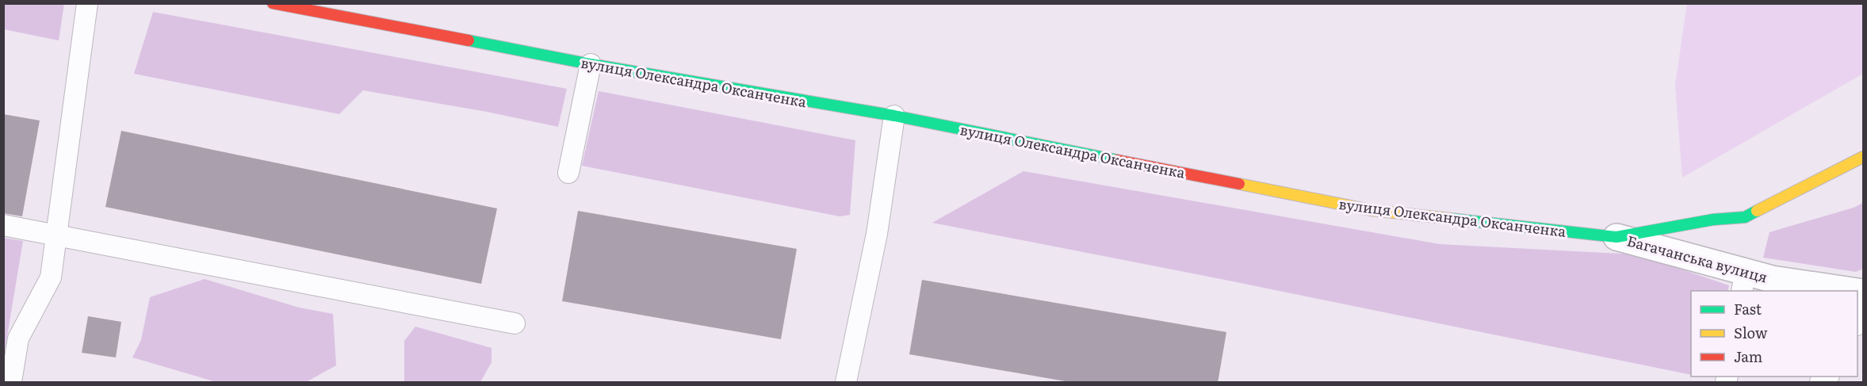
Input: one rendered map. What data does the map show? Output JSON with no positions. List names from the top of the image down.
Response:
{
  "streets": {
    "street": ["вулиця Олександра Оксанченка", "Багачанська вулиця"]
  },
  "crossings": [
    ["вулиця Олександра Оксанченка", "Багачанська вулиця"]
  ],
  "legend": ["Fast", "Slow", "Jam"]
}
